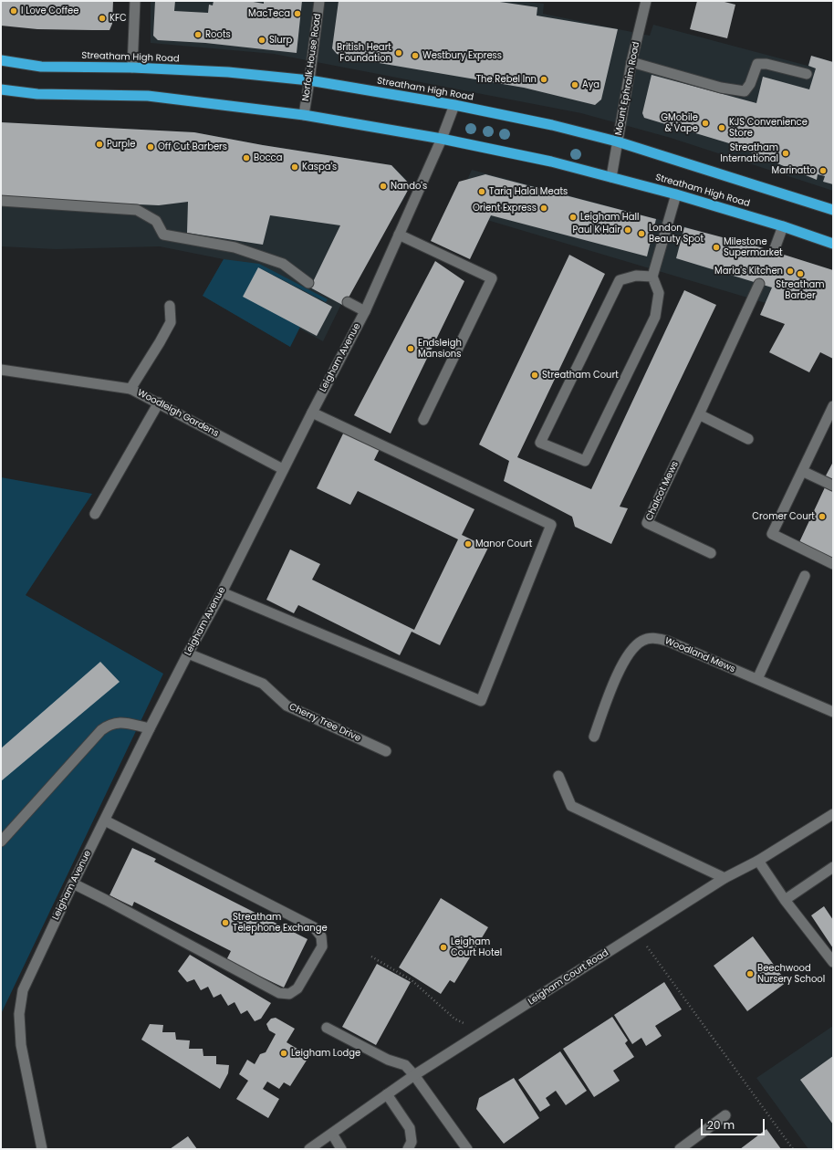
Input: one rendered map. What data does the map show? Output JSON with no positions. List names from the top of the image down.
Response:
{
  "streets": {
    "highway": ["Streatham High Road"],
    "street": [
      "Norfolk House Road",
      "Mount Ephraim Road",
      "Leigham Avenue",
      "Woodleigh Gardens",
      "Chalcot Mews",
      "Woodland Mews",
      "Cherry Tree Drive",
      "Leigham Court Road"
    ]
  },
  "crossings": [
    ["Streatham High Road", "Norfolk House Road"],
    ["Streatham High Road", "Mount Ephraim Road"],
    ["Streatham High Road", "Leigham Avenue"],
    ["Leigham Avenue", "Woodleigh Gardens"],
    ["Leigham Avenue", "Cherry Tree Drive"]
  ],
  "places": [
    "I Love Coffee",
    "MacTeca",
    "KFC",
    "Roots",
    "Slurp",
    "British Heart Foundation",
    "Westbury Express",
    "The Rebel Inn",
    "Aya",
    "GMobile & Vape",
    "KJS Convenience Store",
    "Purple",
    "Off Cut Barbers",
    "Streatham International",
    "Bocca",
    "Kaspa's",
    "Marinatto",
    "Nando's",
    "Tariq Halal Meats",
    "Orient Express",
    "Leigham Hall",
    "Paul K Hair",
    "London Beauty Spot",
    "Milestone Supermarket",
    "Maria's Kitchen",
    "Streatham Barber",
    "Endsleigh Mansions",
    "Streatham Court",
    "Cromer Court",
    "Manor Court",
    "Streatham Telephone Exchange",
    "Leigham Court Hotel",
    "Beechwood Nursery School",
    "Leigham Lodge"
  ],
  "scale_bar": "20 m"
}
